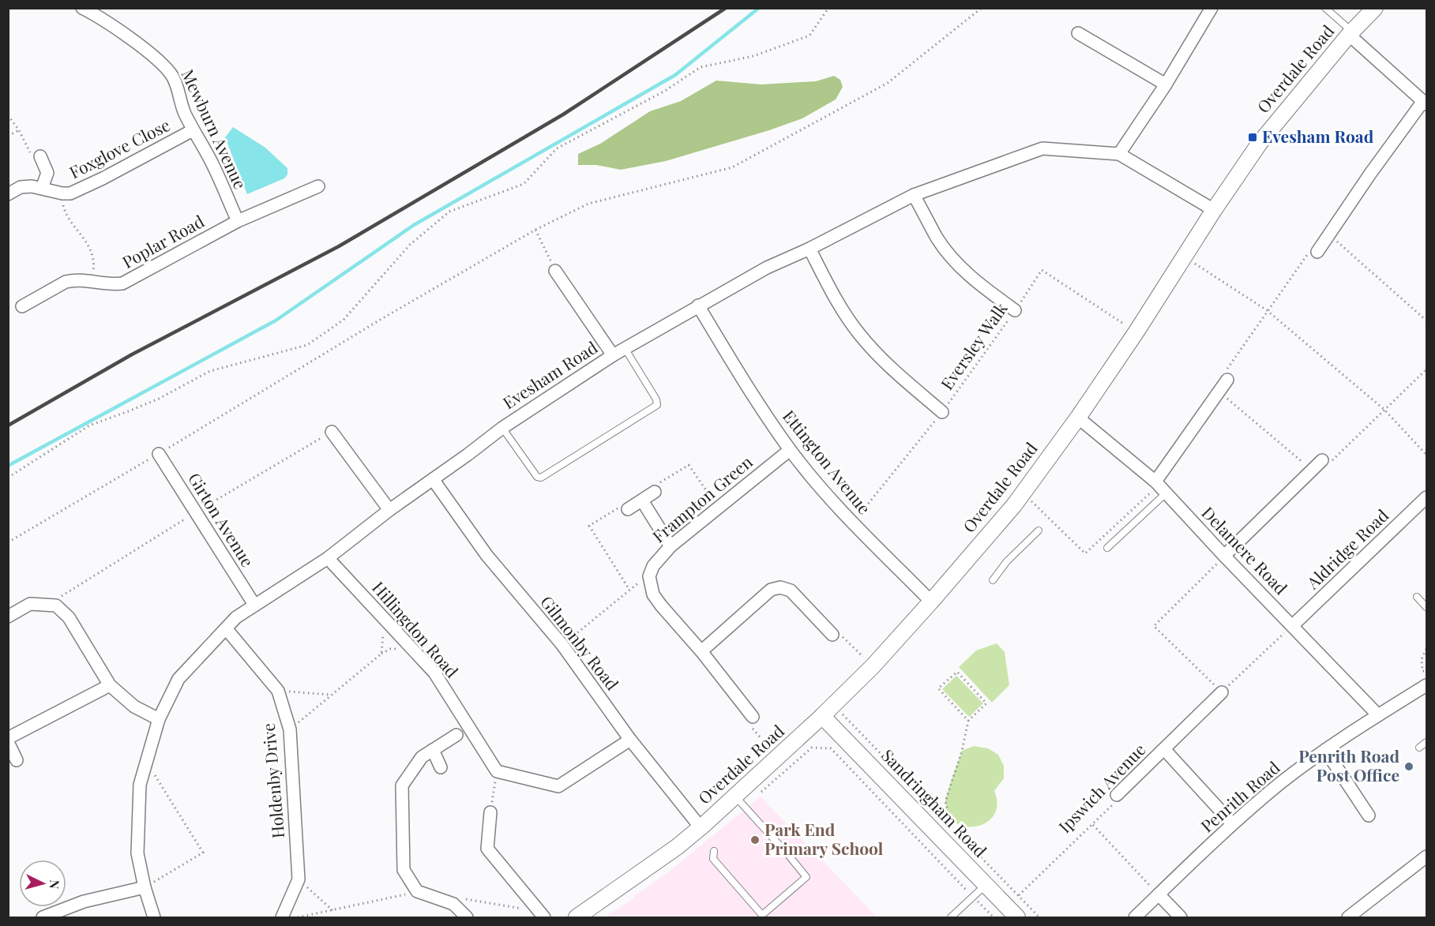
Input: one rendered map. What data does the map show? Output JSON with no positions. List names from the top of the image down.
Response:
{
  "streets": {
    "street": [
      "Overdale Road",
      "Mewburn Avenue",
      "Foxglove Close",
      "Poplar Road",
      "Evesham Road",
      "Ettington Avenue",
      "Frampton Green",
      "Girton Avenue",
      "Aldridge Road",
      "Delamere Road",
      "Hillingdon Road",
      "Gilmonby Road",
      "Holdenby Drive",
      "Ipswich Avenue",
      "Penrith Road",
      "Sandringham Road"
    ],
    "path": ["Eversley Walk"]
  },
  "crossings": [
    ["Overdale Road", "Eversley Walk"],
    ["Overdale Road", "Evesham Road"],
    ["Overdale Road", "Ettington Avenue"],
    ["Overdale Road", "Delamere Road"],
    ["Overdale Road", "Gilmonby Road"],
    ["Overdale Road", "Sandringham Road"],
    ["Mewburn Avenue", "Foxglove Close"],
    ["Mewburn Avenue", "Poplar Road"],
    ["Eversley Walk", "Ettington Avenue"],
    ["Evesham Road", "Ettington Avenue"],
    ["Evesham Road", "Girton Avenue"],
    ["Evesham Road", "Hillingdon Road"],
    ["Evesham Road", "Gilmonby Road"],
    ["Evesham Road", "Holdenby Drive"],
    ["Ettington Avenue", "Frampton Green"],
    ["Girton Avenue", "Hillingdon Road"],
    ["Girton Avenue", "Holdenby Drive"],
    ["Aldridge Road", "Delamere Road"],
    ["Delamere Road", "Penrith Road"],
    ["Hillingdon Road", "Holdenby Drive"],
    ["Ipswich Avenue", "Sandringham Road"]
  ],
  "places": {
    "transit": ["Evesham Road"],
    "other": ["Penrith Road Post Office", "Park End Primary School"]
  },
  "north": "right"
}
